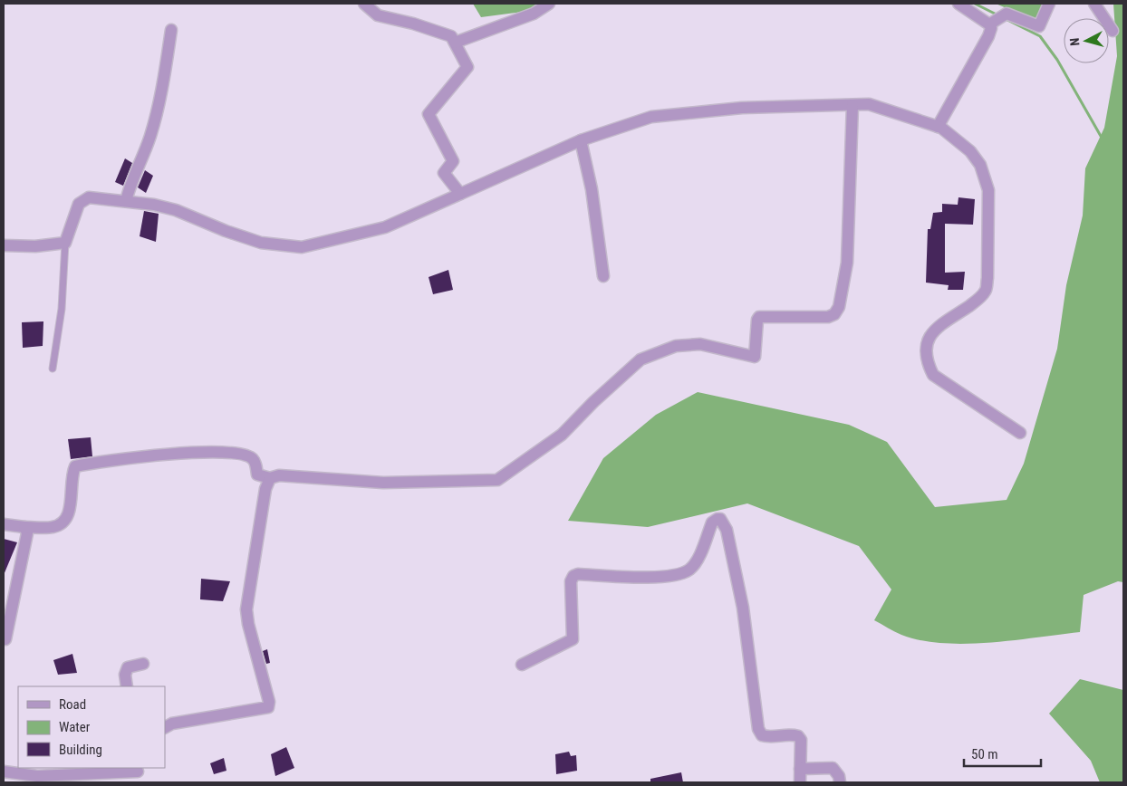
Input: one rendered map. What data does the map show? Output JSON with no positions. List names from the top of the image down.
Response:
{
  "legend": ["Road", "Water", "Building"],
  "scale_bar": "50 m",
  "north": "left"
}
